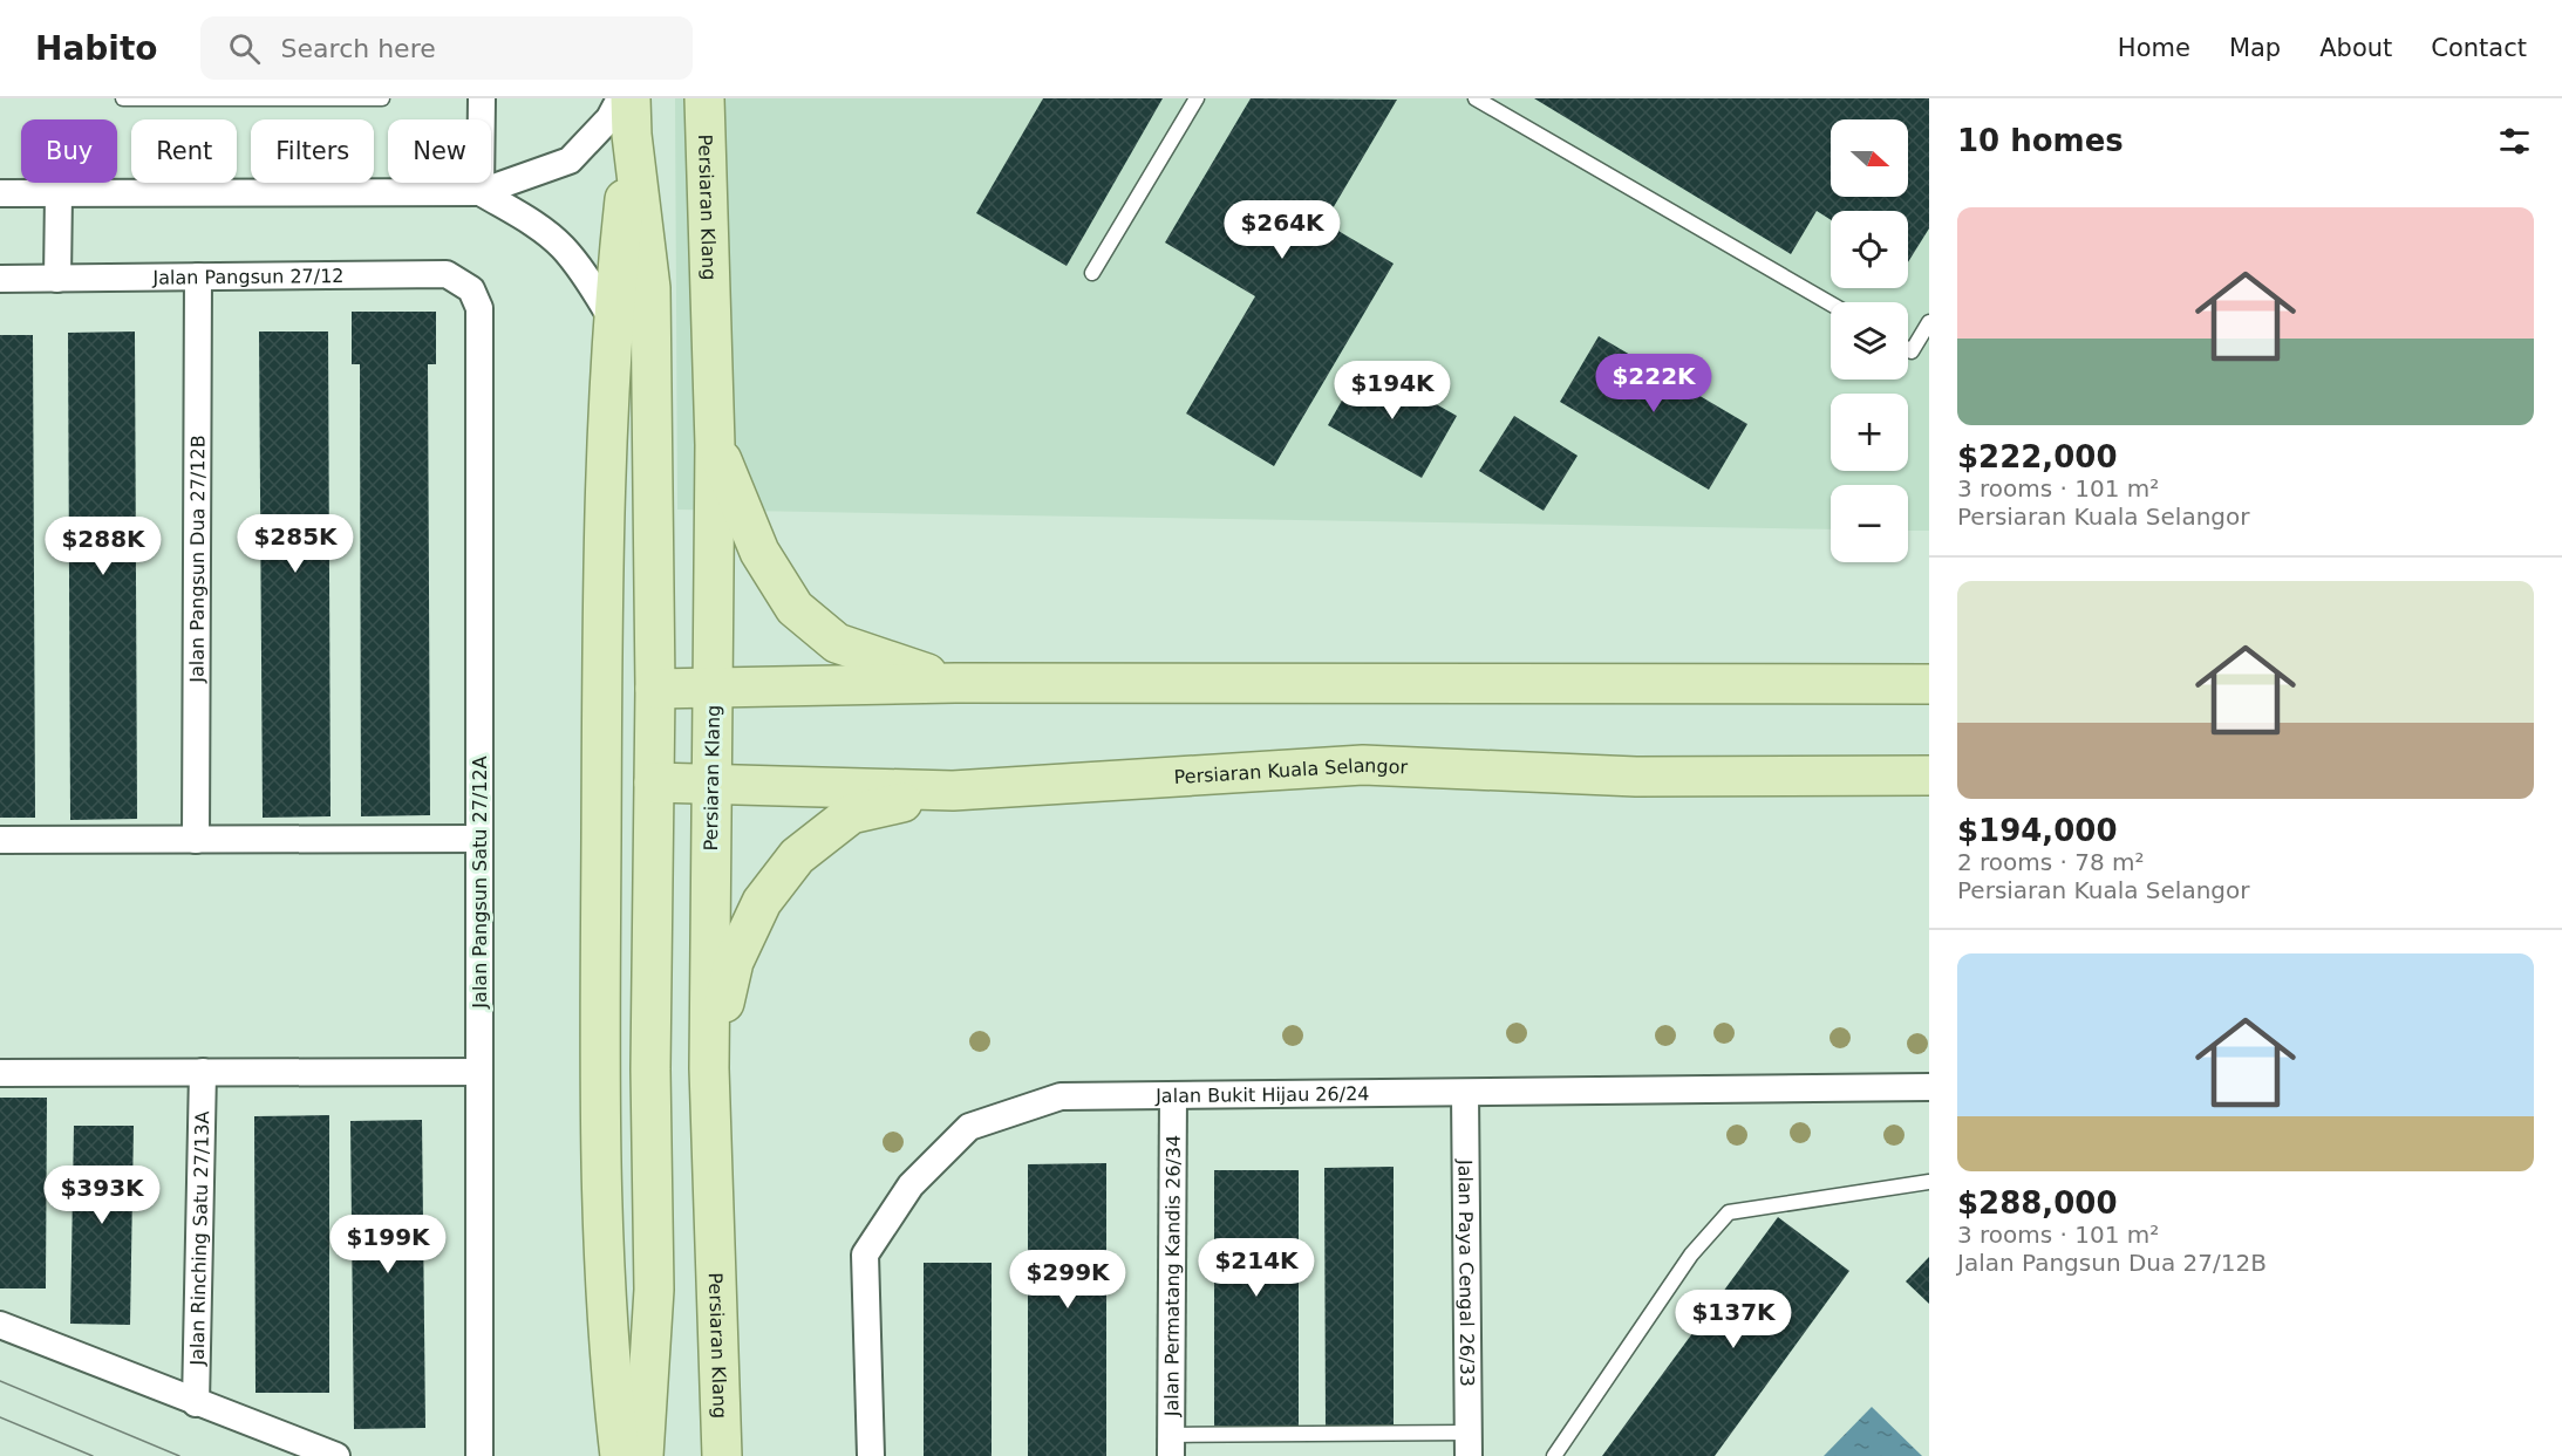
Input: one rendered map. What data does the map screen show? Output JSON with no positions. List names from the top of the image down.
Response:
{
  "streets": {
    "main road": ["Persiaran Klang", "Persiaran Kuala Selangor"],
    "street": [
      "Jalan Pangsun 27/12",
      "Jalan Pangsun Dua 27/12B",
      "Jalan Pangsun Satu 27/12A",
      "Jalan Bukit Hijau 26/24",
      "Jalan Rinching Satu 27/13A",
      "Jalan Paya Cengal 26/33",
      "Jalan Permatang Kandis 26/34"
    ]
  },
  "crossings": [
    ["Persiaran Klang", "Persiaran Kuala Selangor"],
    ["Jalan Pangsun 27/12", "Jalan Pangsun Dua 27/12B"],
    ["Jalan Pangsun 27/12", "Jalan Pangsun Satu 27/12A"],
    ["Jalan Bukit Hijau 26/24", "Jalan Paya Cengal 26/33"],
    ["Jalan Bukit Hijau 26/24", "Jalan Permatang Kandis 26/34"]
  ],
  "north": "right",
  "page": {
    "header": "Habito",
    "search": "Search here",
    "nav": [
      "Home",
      "Map",
      "About",
      "Contact"
    ],
    "heading": "10 homes",
    "map_buttons": ["+", "−"],
    "chip": [
      "Buy",
      "Rent",
      "Filters",
      "New"
    ],
    "list": [
      {
        "name": "$222,000",
        "note": "3 rooms · 101 m² · Persiaran Kuala Selangor"
      },
      {
        "name": "$194,000",
        "note": "2 rooms · 78 m² · Persiaran Kuala Selangor"
      },
      {
        "name": "$288,000",
        "note": "3 rooms · 101 m² · Jalan Pangsun Dua 27/12B"
      }
    ],
    "price": [
      "$264K",
      "$222K",
      "$194K",
      "$285K",
      "$288K",
      "$393K",
      "$199K",
      "$214K",
      "$299K",
      "$137K"
    ]
  }
}
